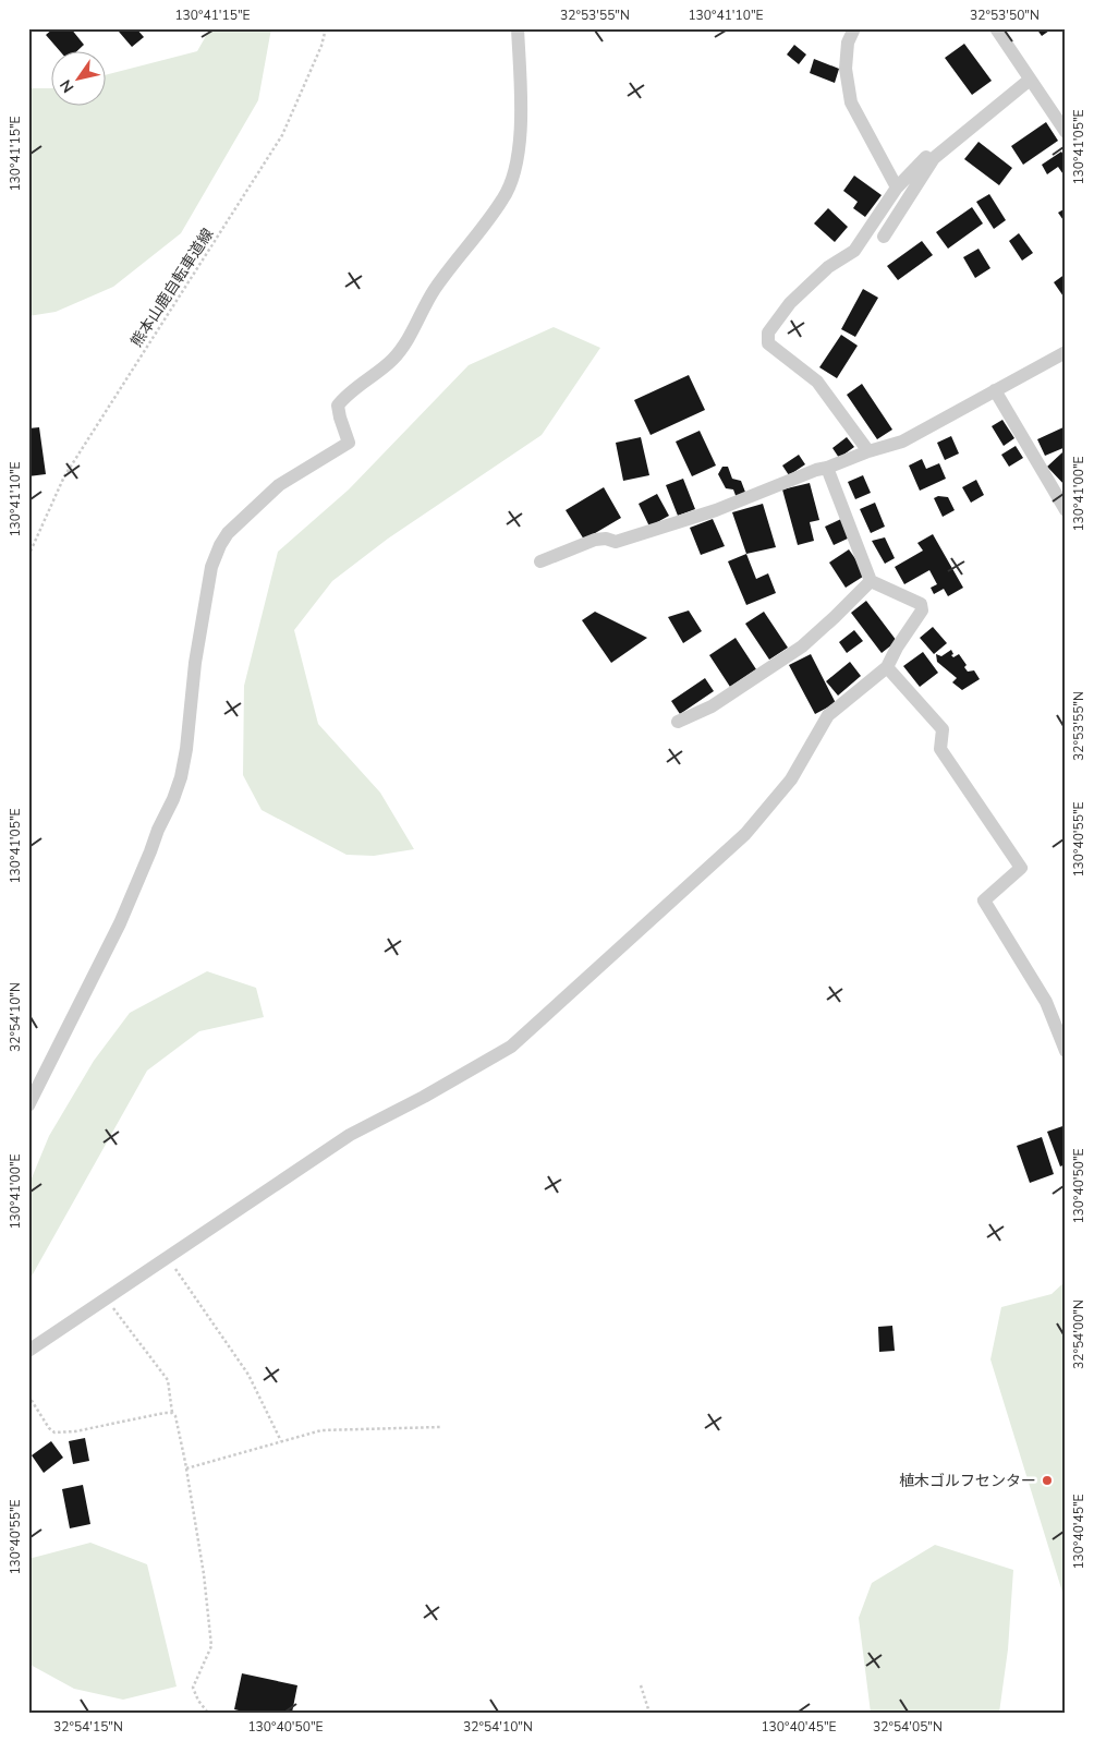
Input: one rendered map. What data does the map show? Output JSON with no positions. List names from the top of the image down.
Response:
{
  "streets": {
    "path": ["熊本山鹿自転車道線"]
  },
  "places": ["植木ゴルフセンター"],
  "north": "bottom left",
  "coordinates": [
    "130°41'15\"E",
    "32°53'55\"N",
    "130°41'10\"E",
    "32°53'50\"N",
    "130°41'05\"E",
    "130°41'00\"E",
    "130°40'55\"E",
    "32°54'10\"N",
    "130°40'50\"E",
    "32°54'00\"N",
    "130°40'45\"E",
    "32°54'15\"N",
    "32°54'05\"N"
  ]
}
